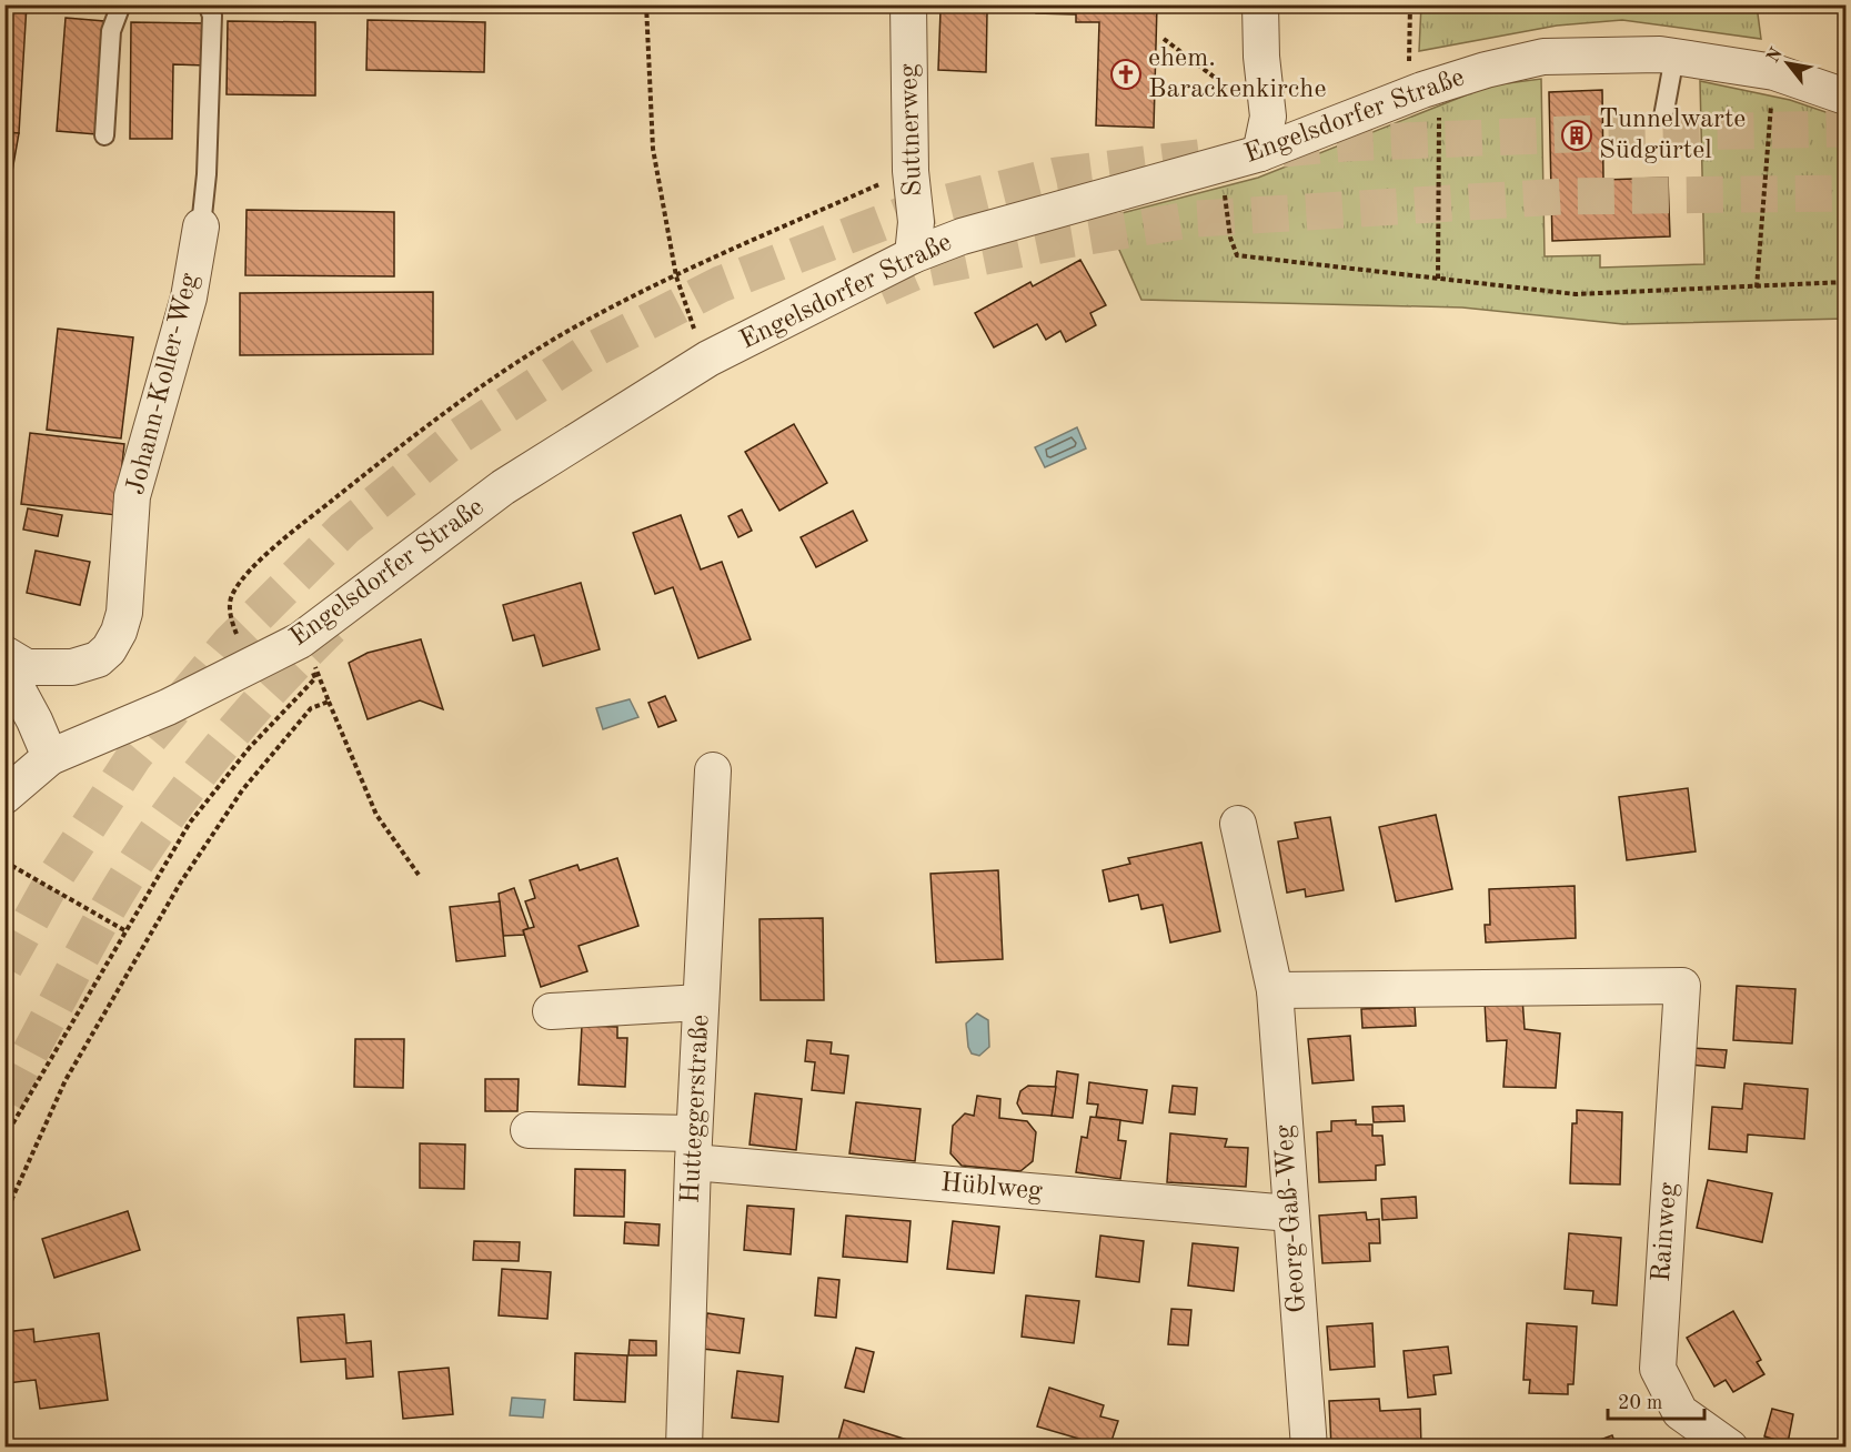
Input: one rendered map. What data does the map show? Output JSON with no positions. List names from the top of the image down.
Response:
{
  "streets": {
    "street": [
      "Engelsdorfer Straße",
      "Suttnerweg",
      "Johann-Koller-Weg",
      "Hutteggerstraße",
      "Hüblweg",
      "Georg-Gaß-Weg",
      "Rainweg"
    ]
  },
  "crossings": [
    ["Engelsdorfer Straße", "Suttnerweg"],
    ["Hutteggerstraße", "Hüblweg"],
    ["Hüblweg", "Georg-Gaß-Weg"],
    ["Georg-Gaß-Weg", "Rainweg"]
  ],
  "places": {
    "church": ["ehem. Barackenkirche"],
    "building": ["Tunnelwarte Südgürtel"]
  },
  "scale_bar": "20 m",
  "north": "top left"
}
